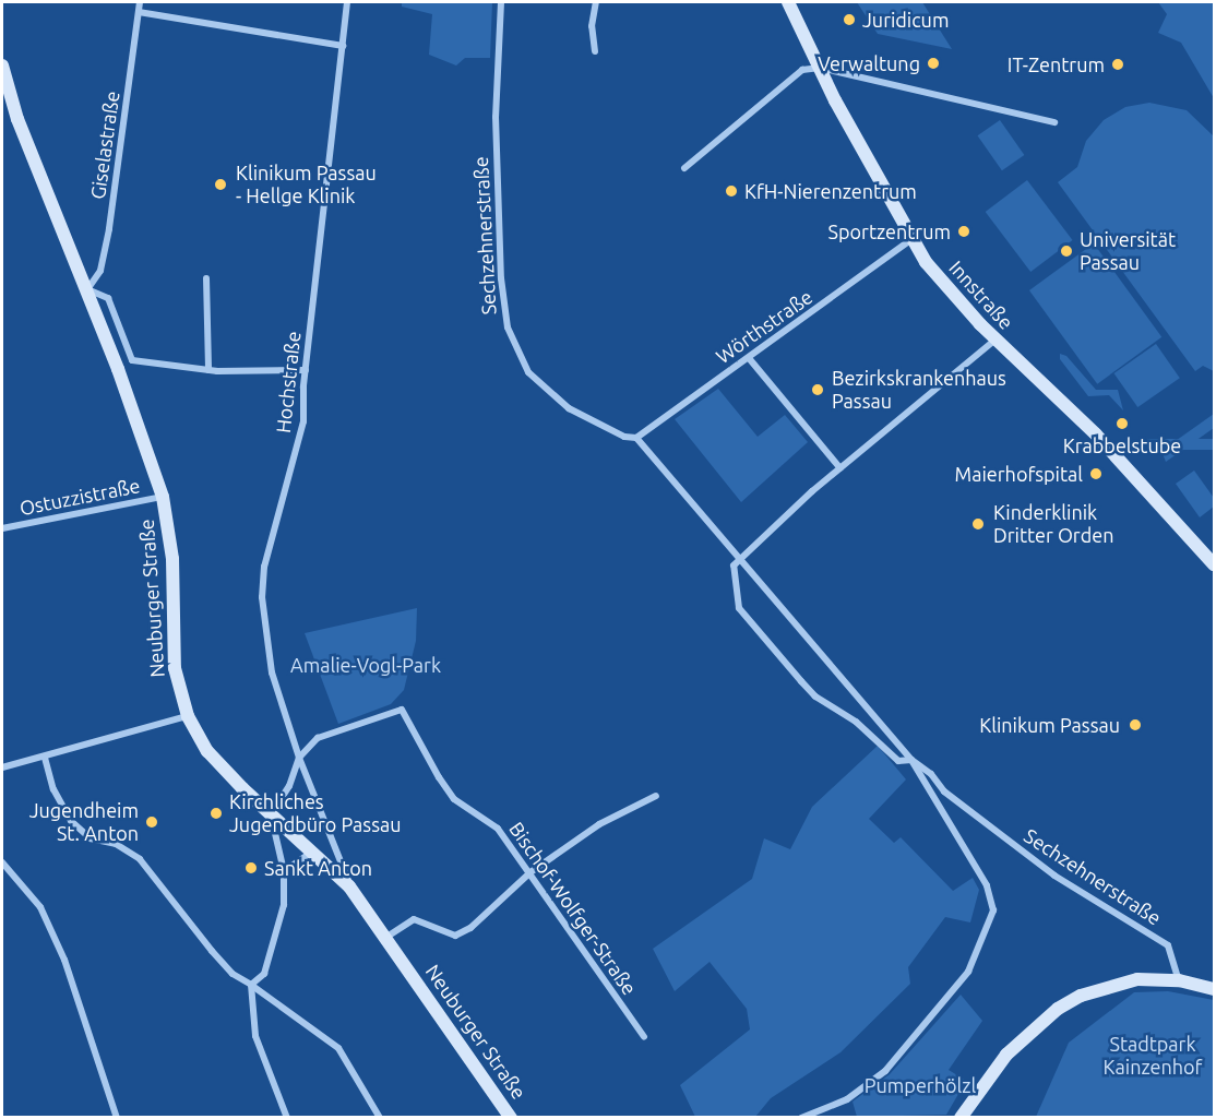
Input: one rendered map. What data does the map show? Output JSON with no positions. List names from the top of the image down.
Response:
{
  "streets": {
    "street": [
      "Giselastraße",
      "Sechzehnerstraße",
      "Innstraße",
      "Wörthstraße",
      "Hochstraße",
      "Ostuzzistraße",
      "Neuburger Straße",
      "Bischof-Wolfger-Straße"
    ]
  },
  "crossings": [
    ["Giselastraße", "Neuburger Straße"],
    ["Sechzehnerstraße", "Wörthstraße"],
    ["Innstraße", "Wörthstraße"],
    ["Hochstraße", "Neuburger Straße"],
    ["Hochstraße", "Bischof-Wolfger-Straße"],
    ["Ostuzzistraße", "Neuburger Straße"]
  ],
  "parks": ["Amalie-Vogl-Park", "Stadtpark Kainzenhof", "Pumperhölzl"],
  "places": [
    "Juridicum",
    "Verwaltung",
    "IT-Zentrum",
    "Klinikum Passau - Hellge Klinik",
    "KfH-Nierenzentrum",
    "Sportzentrum",
    "Universität Passau",
    "Bezirkskrankenhaus Passau",
    "Krabbelstube",
    "Maierhofspital",
    "Kinderklinik Dritter Orden",
    "Klinikum Passau",
    "Kirchliches Jugendbüro Passau",
    "Jugendheim St. Anton",
    "Sankt Anton"
  ]
}
